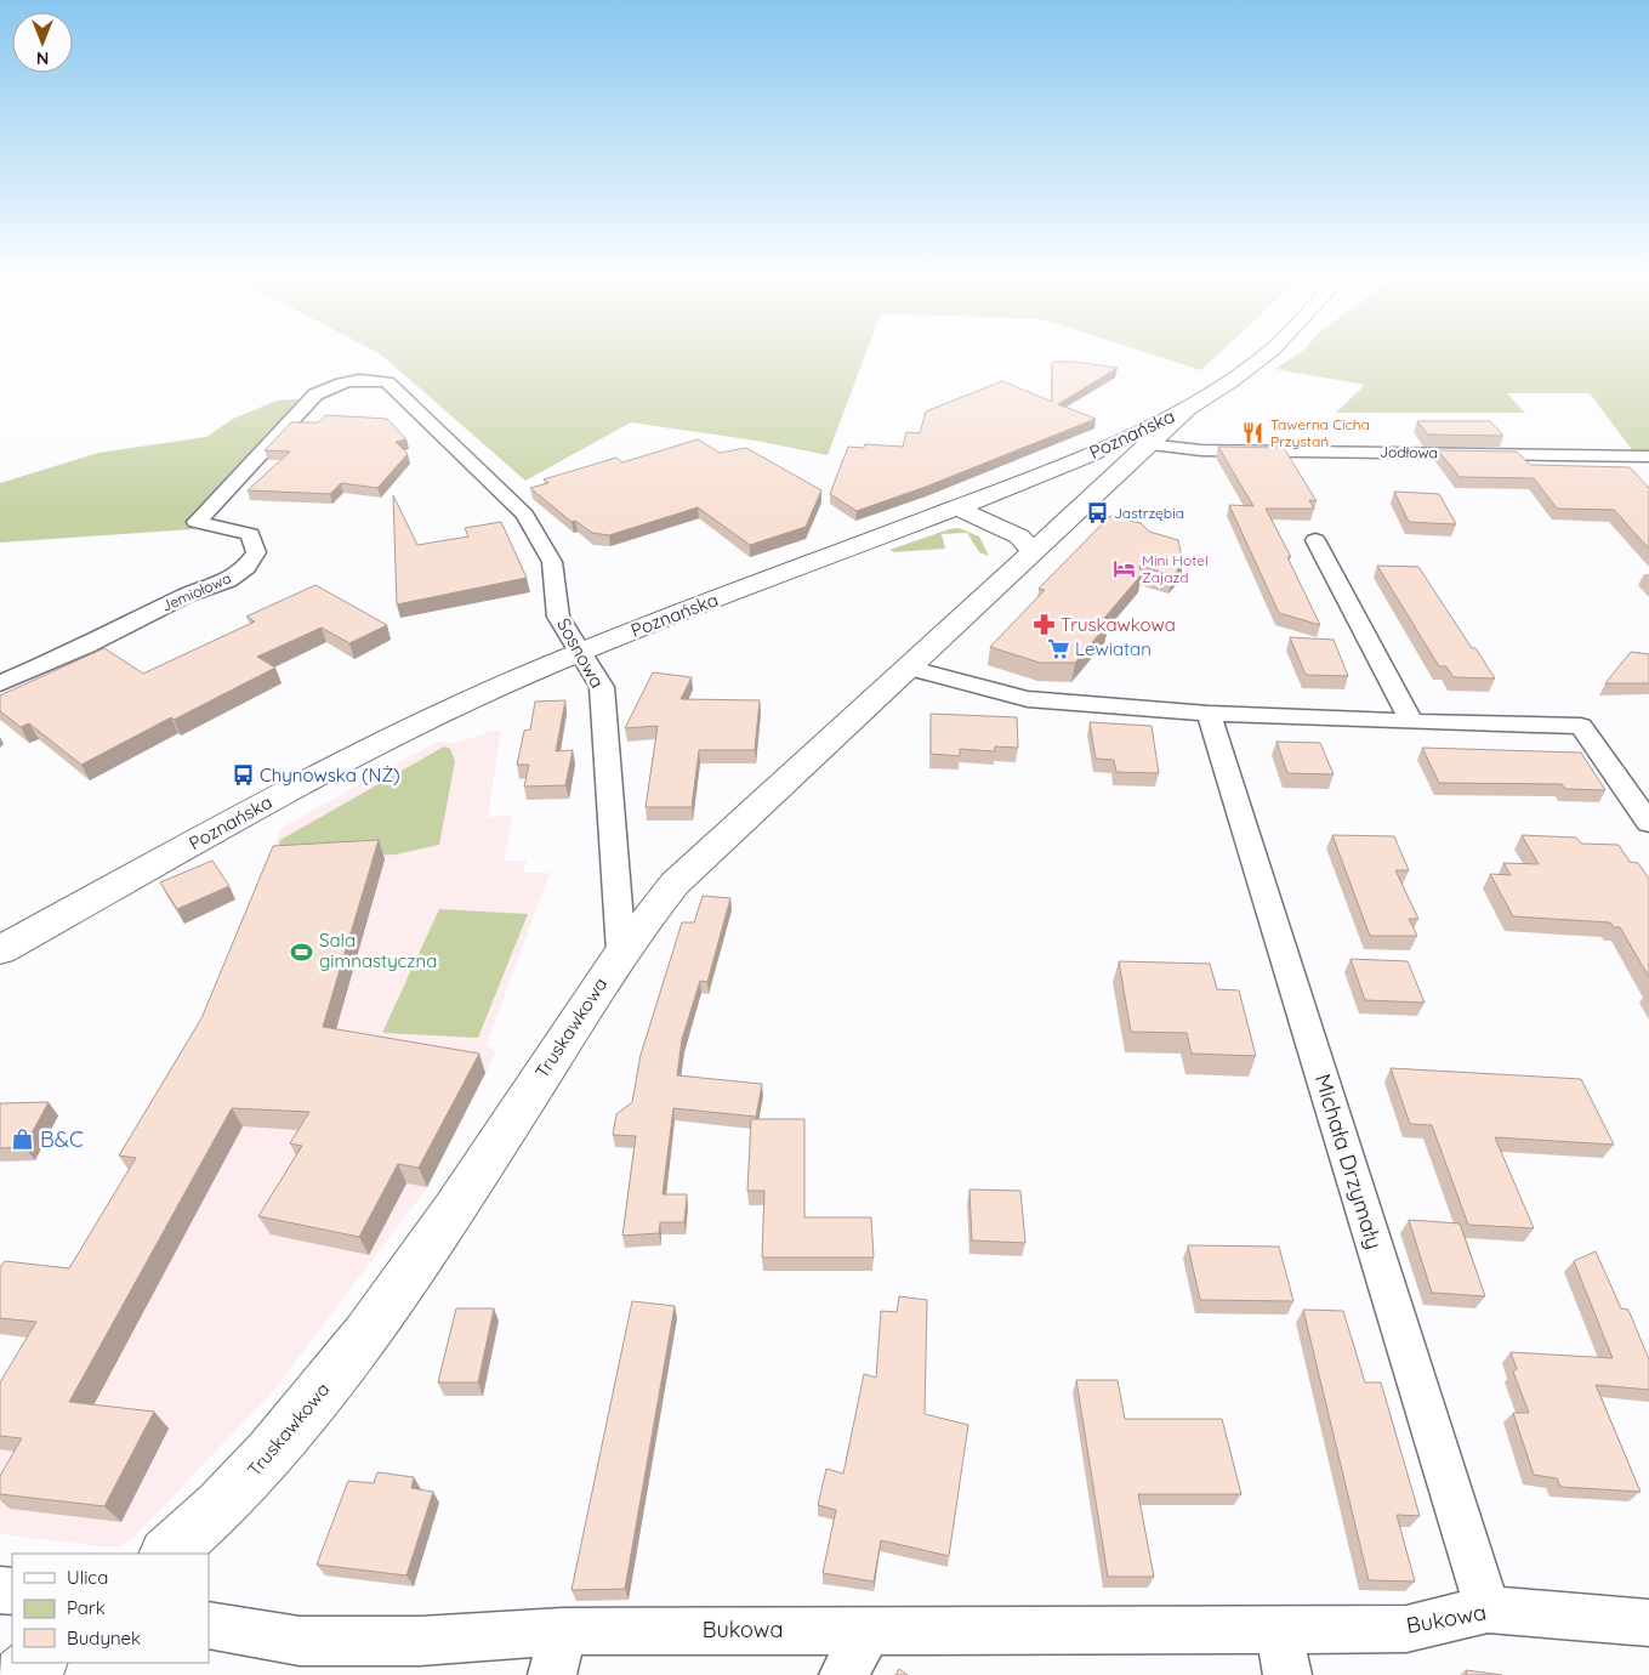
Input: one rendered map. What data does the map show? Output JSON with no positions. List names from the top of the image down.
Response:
{
  "streets": {
    "street": [
      "Poznańska",
      "Jodłowa",
      "Jemiołowa",
      "Sosnowa",
      "Truskawkowa",
      "Michała Drzymały",
      "Bukowa"
    ]
  },
  "crossings": [
    ["Poznańska", "Sosnowa"],
    ["Poznańska", "Truskawkowa"],
    ["Jodłowa", "Truskawkowa"],
    ["Jemiołowa", "Sosnowa"],
    ["Sosnowa", "Truskawkowa"],
    ["Michała Drzymały", "Bukowa"]
  ],
  "places": {
    "restaurant": ["Tawerna Cicha Przystań"],
    "bus stop": ["Jastrzębia", "Chynowska (NŻ)"],
    "hotel": ["Mini Hotel Zajazd"],
    "pharmacy": ["Truskawkowa"],
    "supermarket": ["Lewiatan"],
    "sports": ["Sala gimnastyczna"],
    "shop": ["B&C"]
  },
  "legend": ["Ulica", "Park", "Budynek"],
  "north": "bottom"
}
